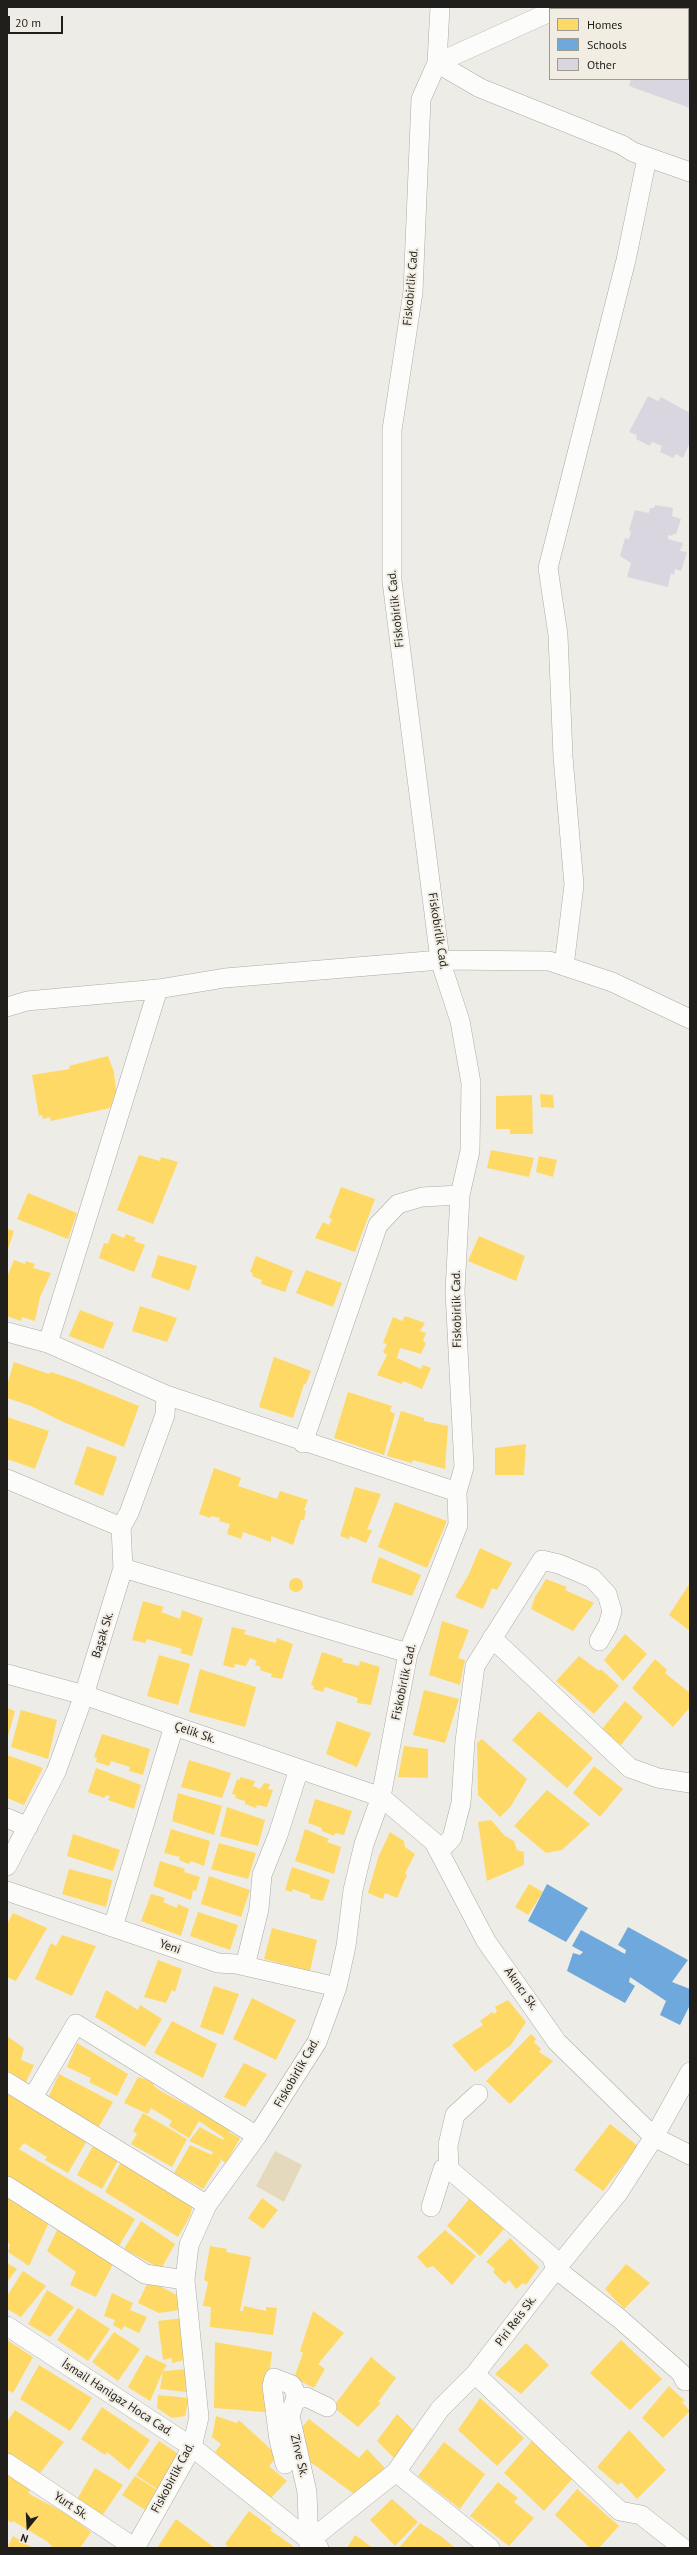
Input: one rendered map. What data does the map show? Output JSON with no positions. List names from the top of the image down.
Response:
{
  "streets": {
    "street": [
      "Fiskobirlik Cad.",
      "Başak Sk.",
      "Çelik Sk.",
      "Yeni",
      "Akıncı Sk.",
      "Piri Reis Sk.",
      "İsmail Hanigaz Hoca Cad.",
      "Zirve Sk.",
      "Yurt Sk."
    ]
  },
  "crossings": [
    ["Fiskobirlik Cad.", "Çelik Sk."],
    ["Fiskobirlik Cad.", "Yeni"],
    ["Fiskobirlik Cad.", "Akıncı Sk."],
    ["Fiskobirlik Cad.", "İsmail Hanigaz Hoca Cad."],
    ["Fiskobirlik Cad.", "Yurt Sk."],
    ["Başak Sk.", "Çelik Sk."],
    ["Çelik Sk.", "Akıncı Sk."],
    ["Akıncı Sk.", "Piri Reis Sk."],
    ["Piri Reis Sk.", "İsmail Hanigaz Hoca Cad."],
    ["Piri Reis Sk.", "Zirve Sk."],
    ["İsmail Hanigaz Hoca Cad.", "Zirve Sk."]
  ],
  "legend": ["Homes", "Schools", "Other"],
  "scale_bar": "20 m",
  "north": "bottom"
}
